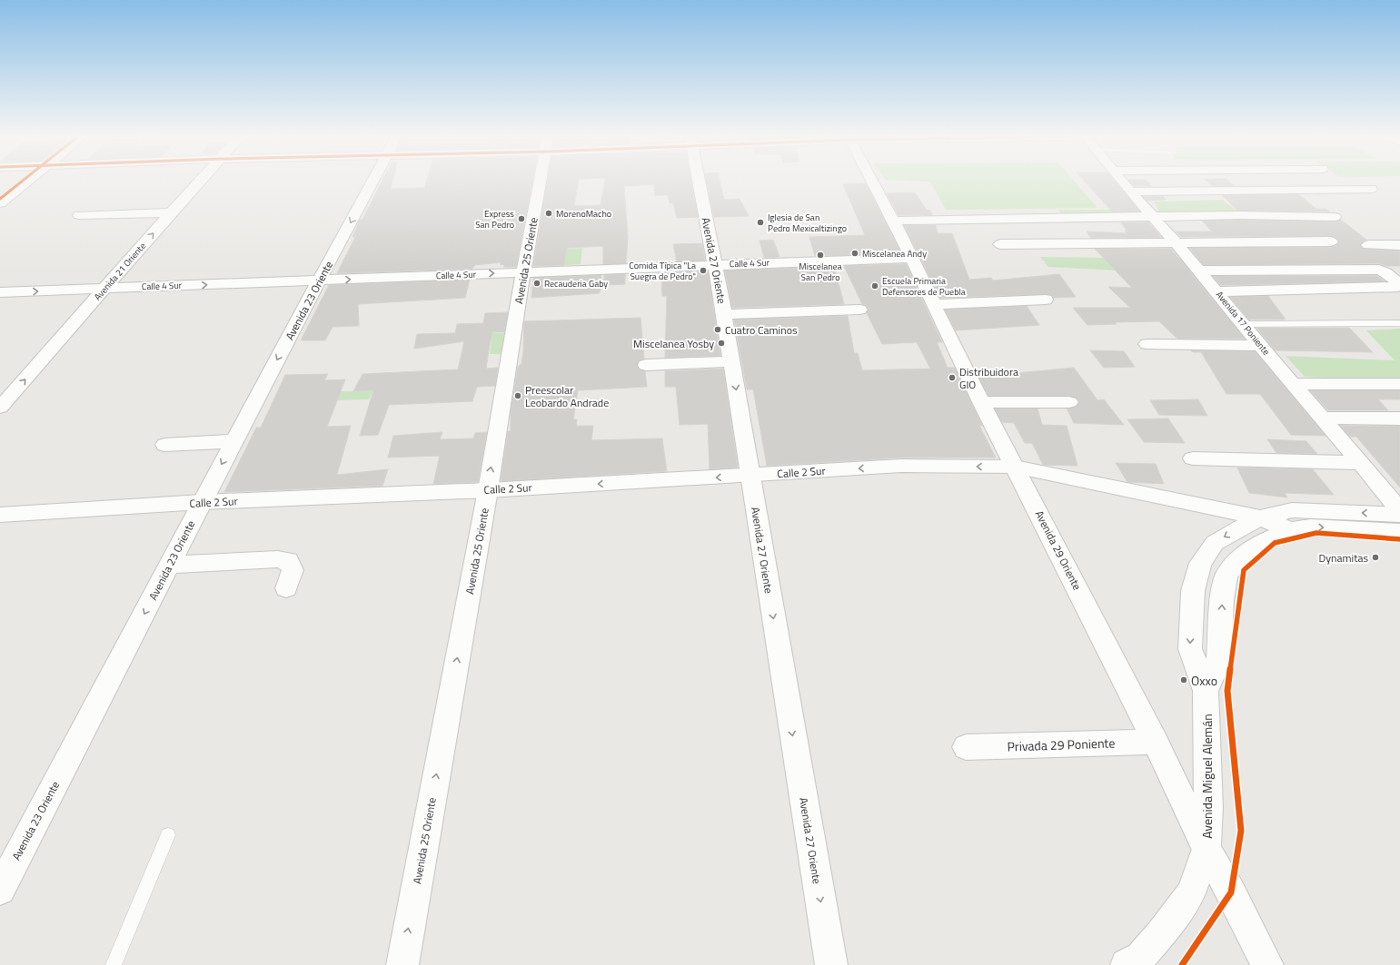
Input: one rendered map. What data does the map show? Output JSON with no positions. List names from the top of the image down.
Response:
{
  "streets": {
    "street": [
      "Avenida 25 Oriente",
      "Avenida 27 Oriente",
      "Calle 4 Sur",
      "Avenida 21 Oriente",
      "Avenida 23 Oriente",
      "Avenida 17 Poniente",
      "Calle 2 Sur",
      "Avenida 29 Oriente",
      "Privada 29 Poniente",
      "Avenida Miguel Alemán"
    ]
  },
  "crossings": [
    ["Avenida 25 Oriente", "Calle 4 Sur"],
    ["Avenida 25 Oriente", "Calle 2 Sur"],
    ["Avenida 27 Oriente", "Calle 4 Sur"],
    ["Avenida 27 Oriente", "Calle 2 Sur"],
    ["Calle 4 Sur", "Avenida 21 Oriente"],
    ["Calle 4 Sur", "Avenida 23 Oriente"],
    ["Calle 4 Sur", "Avenida 29 Oriente"],
    ["Avenida 23 Oriente", "Calle 2 Sur"],
    ["Calle 2 Sur", "Avenida 29 Oriente"],
    ["Calle 2 Sur", "Avenida Miguel Alemán"],
    ["Avenida 29 Oriente", "Privada 29 Poniente"],
    ["Avenida 29 Oriente", "Avenida Miguel Alemán"]
  ],
  "one_way": [
    "Avenida 25 Oriente",
    "Avenida 27 Oriente",
    "Avenida 21 Oriente",
    "Avenida 23 Oriente"
  ],
  "places": [
    "MorenoMacho",
    "Express San Pedro",
    "Iglesia de San Pedro Mexicaltizingo",
    "Miscelanea Andy",
    "Miscelanea San Pedro",
    "Comida Típica \"La Suegra de Pedro\"",
    "Recauderia Gaby",
    "Escuela Primaria Defensores de Puebla",
    "Cuatro Caminos",
    "Miscelanea Yosby",
    "Distribuidora GIO",
    "Preescolar Leobardo Andrade",
    "Dynamitas",
    "Oxxo"
  ]
}
